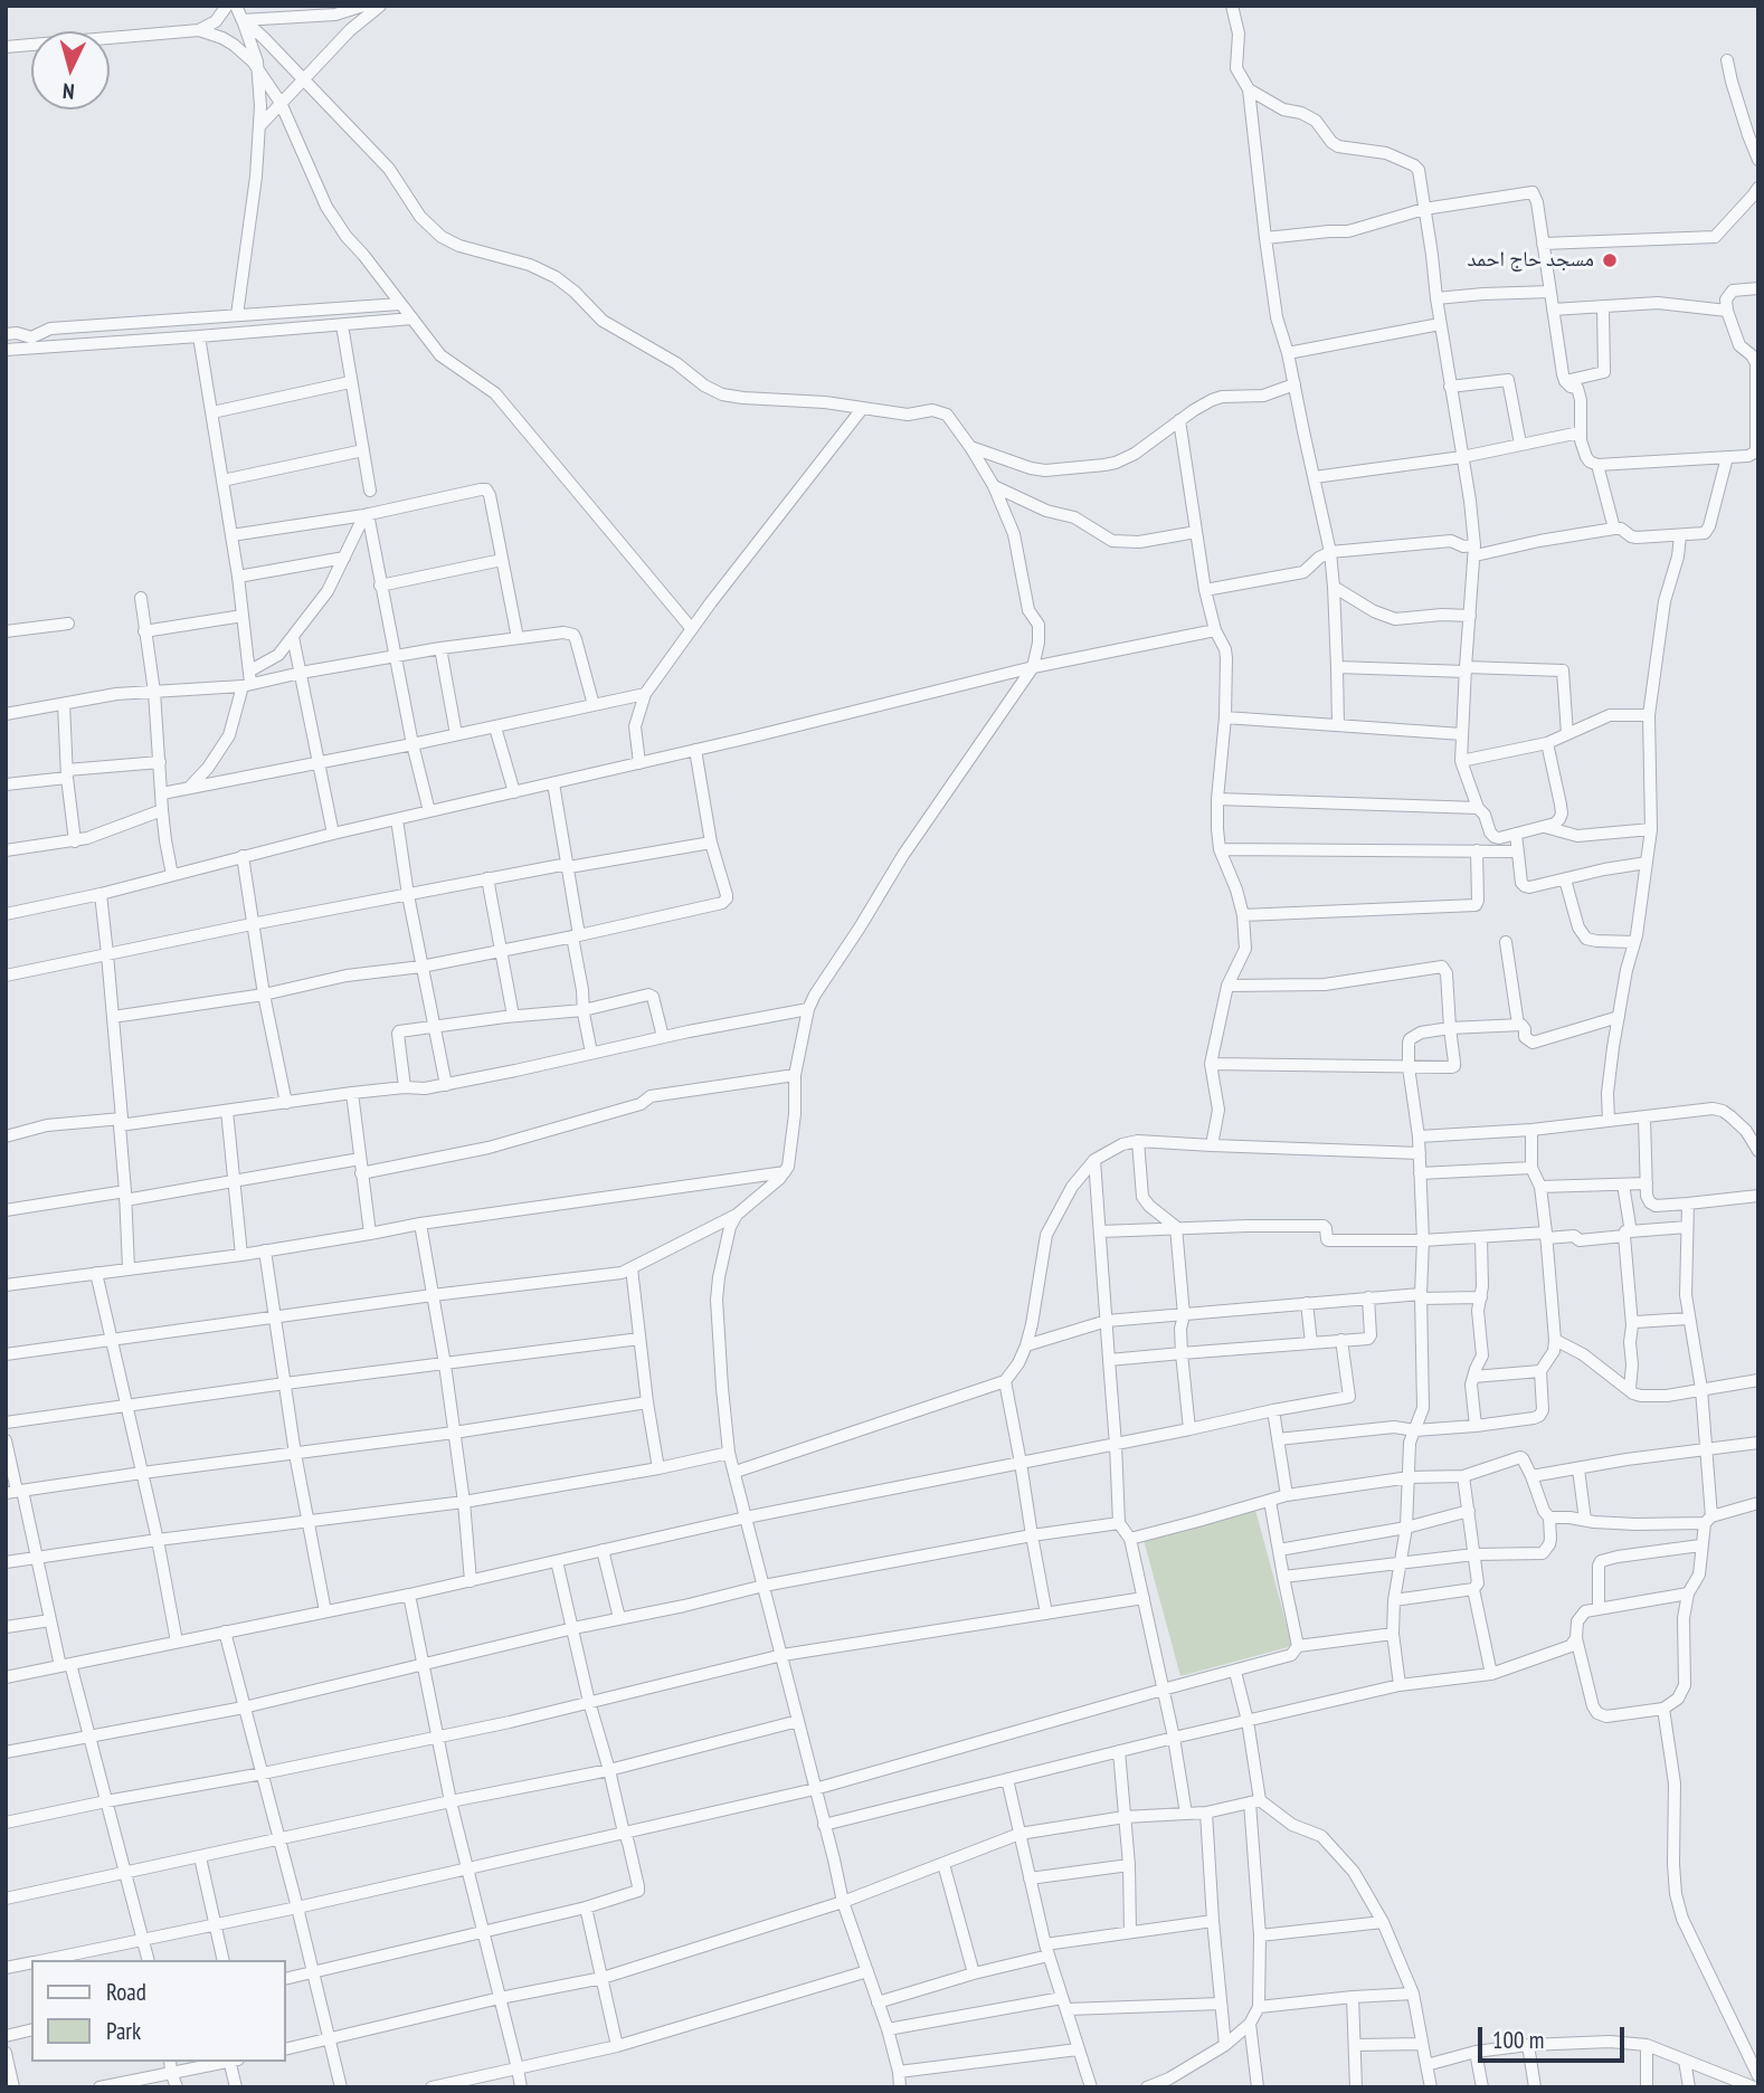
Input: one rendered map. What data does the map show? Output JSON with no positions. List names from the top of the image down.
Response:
{
  "places": ["مسجد حاج احمد"],
  "legend": ["Road", "Park"],
  "scale_bar": "100 m",
  "north": "bottom"
}
